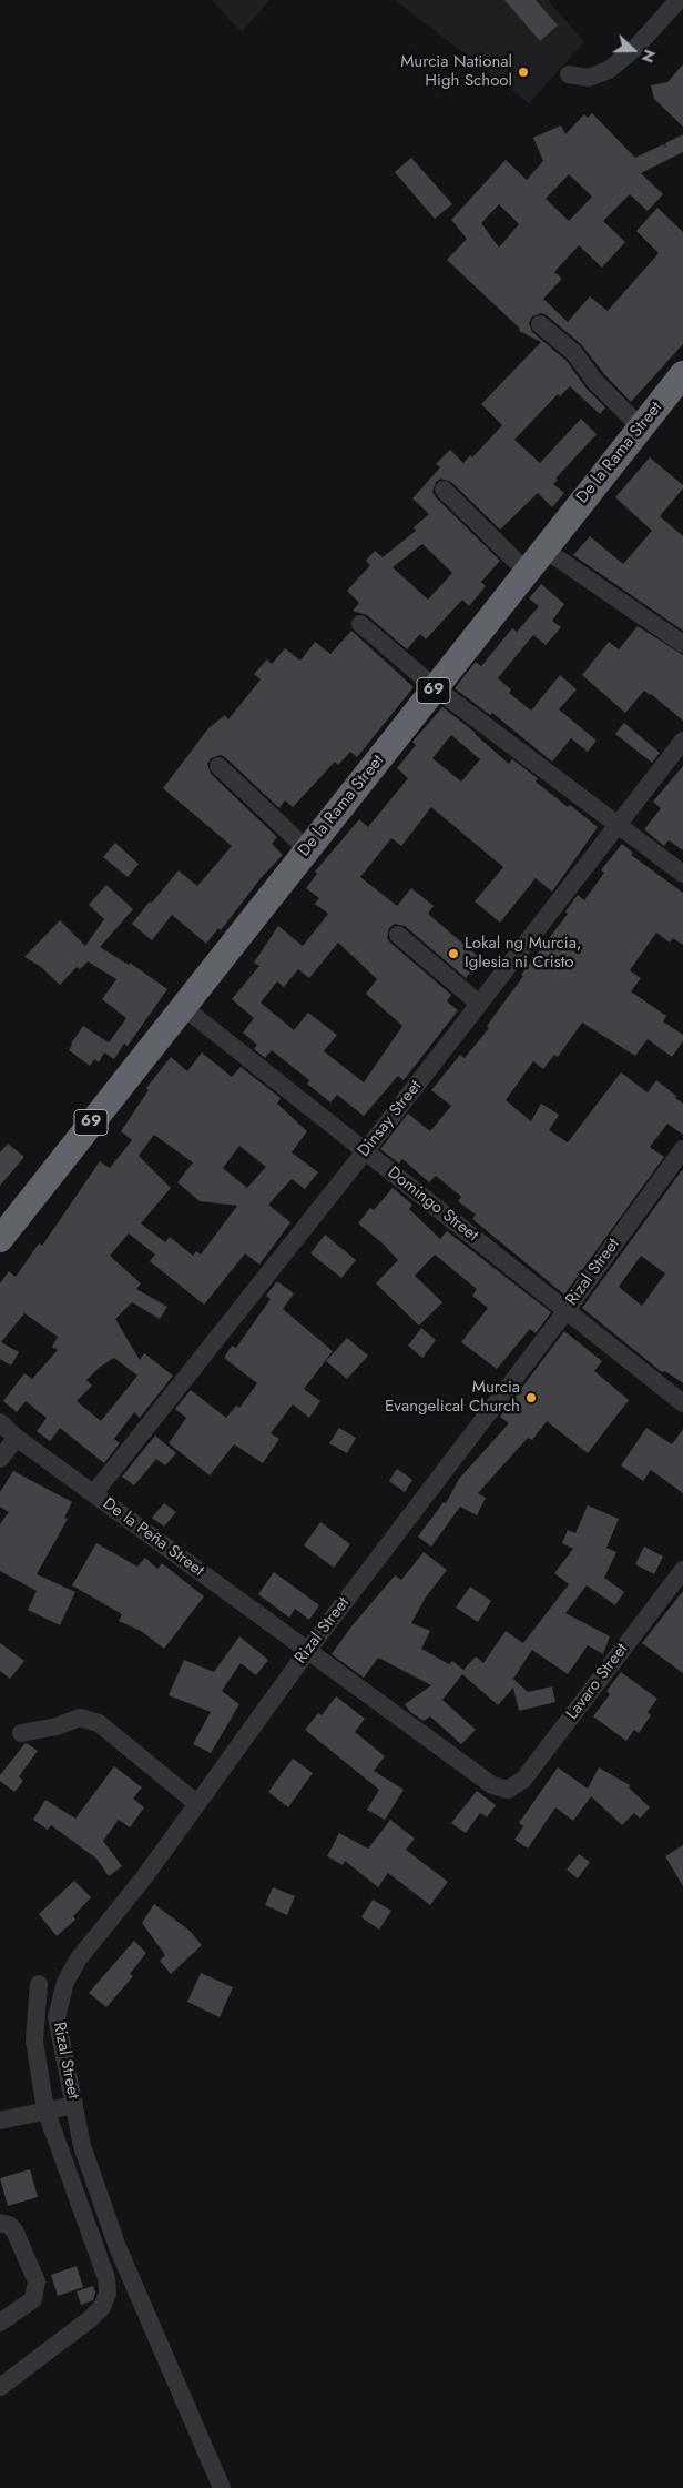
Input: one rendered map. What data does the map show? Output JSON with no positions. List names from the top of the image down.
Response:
{
  "streets": {
    "highway": ["De la Rama Street", "69"],
    "street": [
      "Dinsay Street",
      "Domingo Street",
      "Rizal Street",
      "De la Peña Street",
      "Lavaro Street"
    ]
  },
  "crossings": [
    ["De la Rama Street", "Domingo Street"],
    ["Dinsay Street", "Domingo Street"],
    ["Dinsay Street", "De la Peña Street"],
    ["Domingo Street", "Rizal Street"],
    ["Rizal Street", "De la Peña Street"],
    ["De la Peña Street", "Lavaro Street"]
  ],
  "places": ["Murcia National High School", "Lokal ng Murcia, Iglesia ni Cristo", "Murcia Evangelical Church"],
  "north": "right"
}
